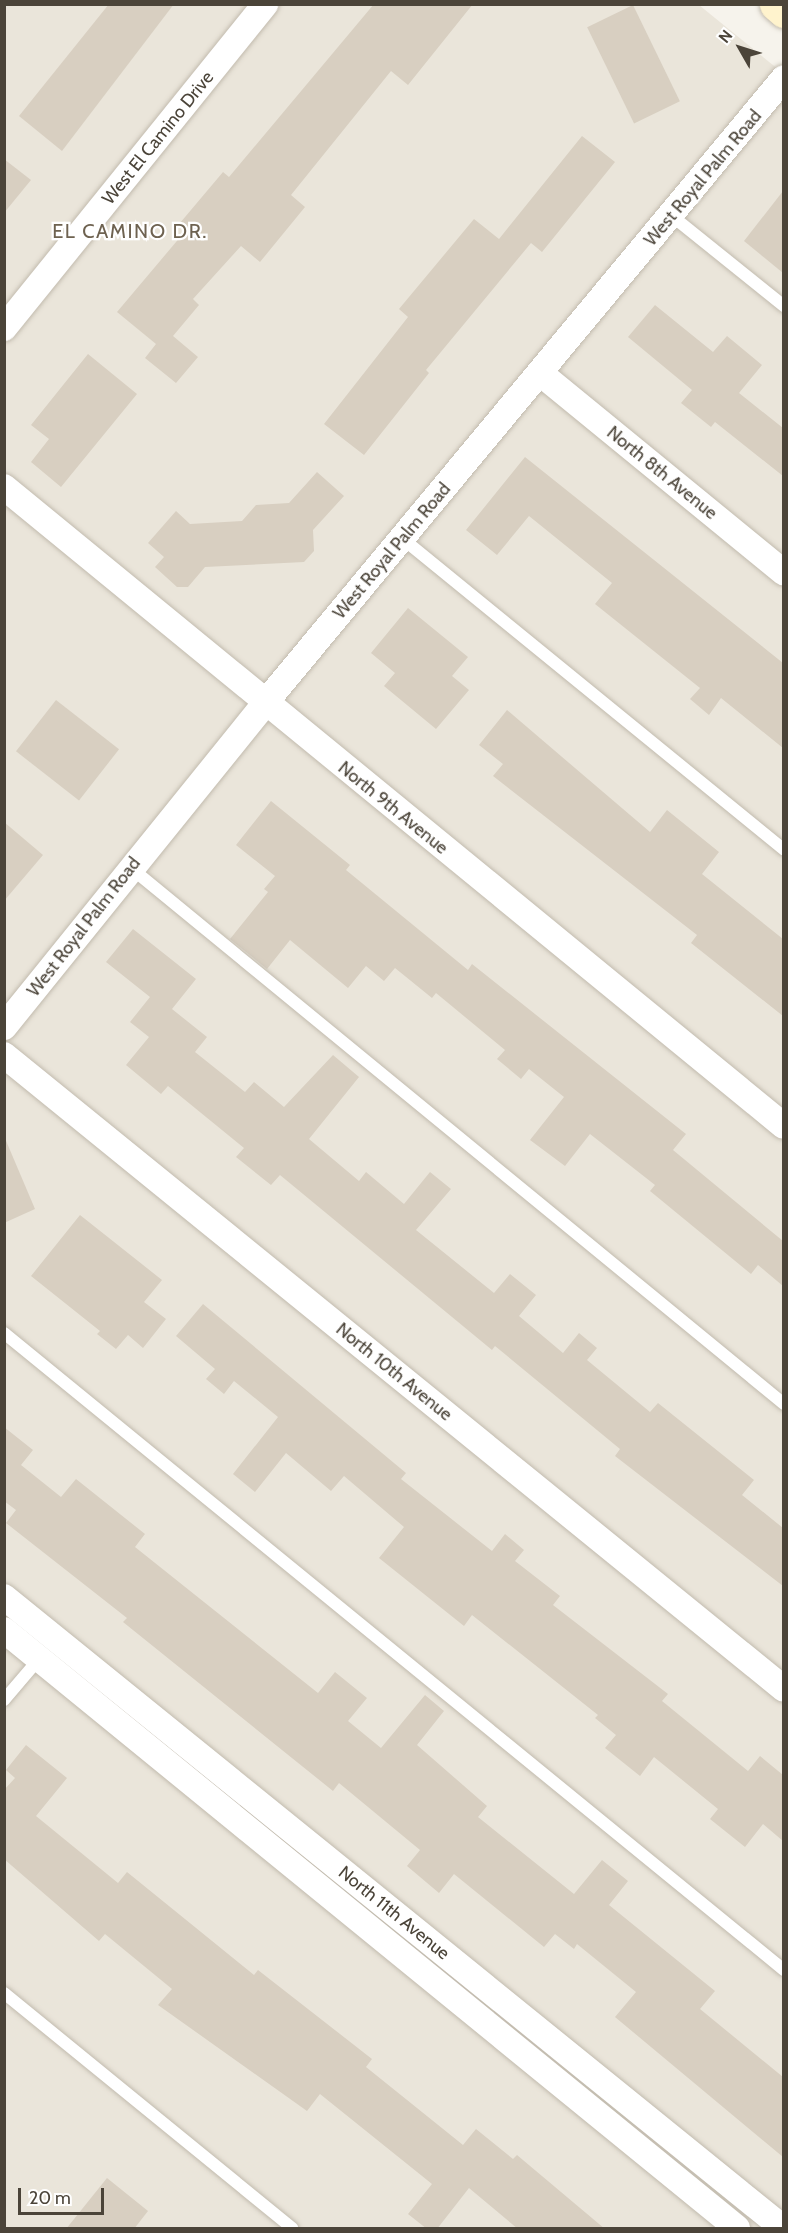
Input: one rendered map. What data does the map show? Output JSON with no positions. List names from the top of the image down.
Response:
{
  "streets": {
    "street": [
      "West El Camino Drive",
      "West Royal Palm Road",
      "North 8th Avenue",
      "North 9th Avenue",
      "North 10th Avenue",
      "North 11th Avenue"
    ]
  },
  "crossings": [
    ["West Royal Palm Road", "North 8th Avenue"],
    ["West Royal Palm Road", "North 9th Avenue"]
  ],
  "districts": ["EL CAMINO DR."],
  "scale_bar": "20 m",
  "north": "top left"
}
